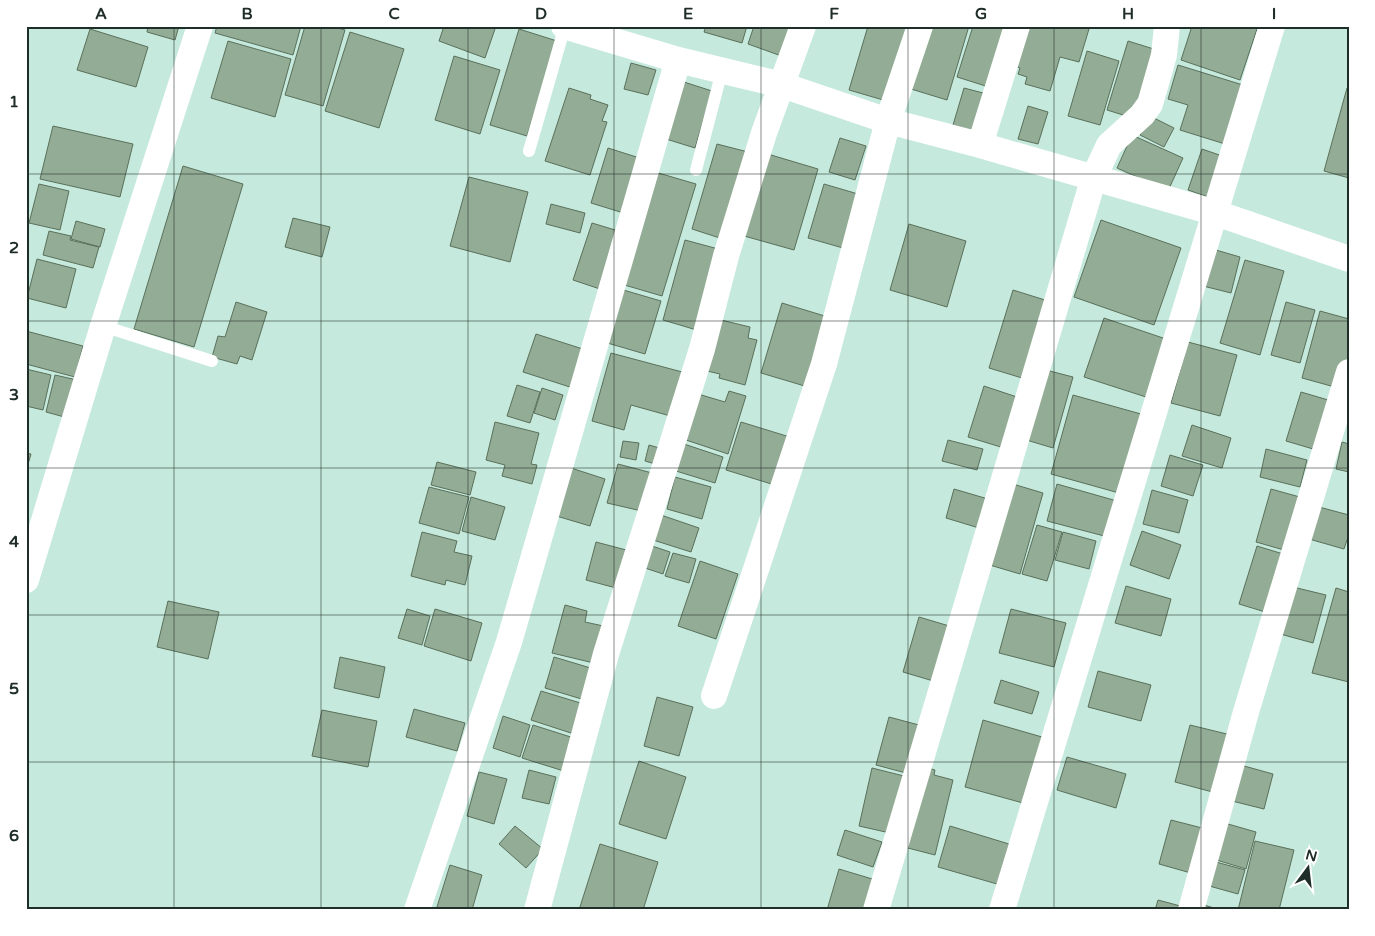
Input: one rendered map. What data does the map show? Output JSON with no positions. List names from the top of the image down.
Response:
{
  "north": "top",
  "grid": {
    "columns": [
      "A",
      "B",
      "C",
      "D",
      "E",
      "F",
      "G",
      "H",
      "I"
    ],
    "rows": [
      "1",
      "2",
      "3",
      "4",
      "5",
      "6"
    ]
  }
}
